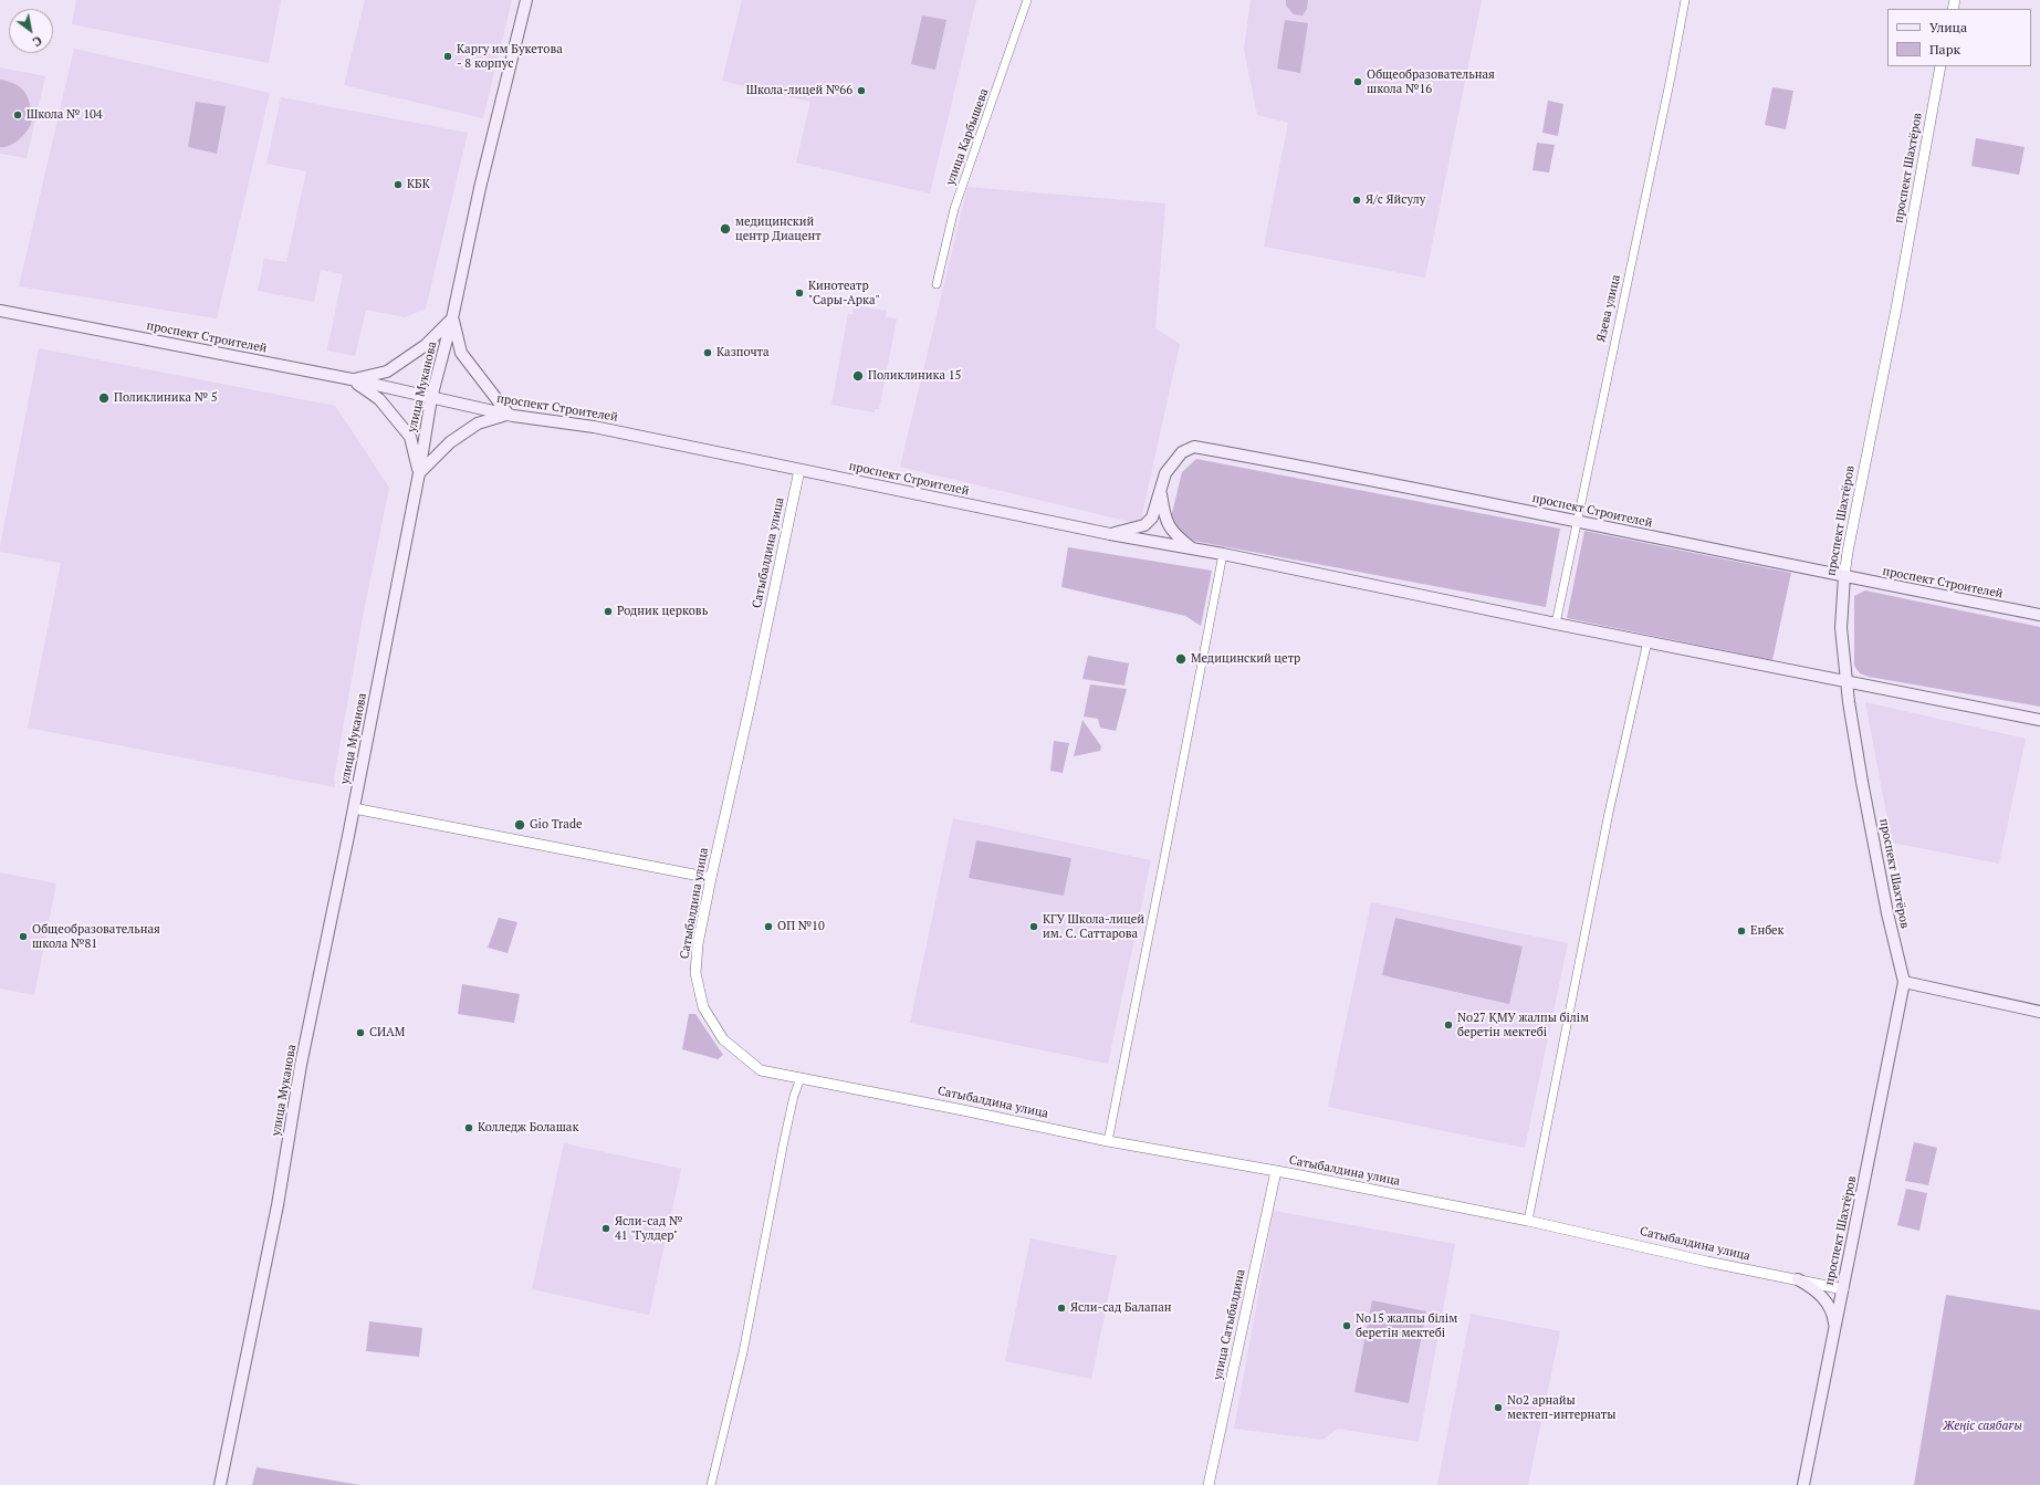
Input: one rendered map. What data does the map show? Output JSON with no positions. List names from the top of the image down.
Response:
{
  "streets": {
    "main road": ["проспект Шахтёров", "проспект Строителей", "улица Муканова"],
    "street": [
      "улица Карбышева",
      "Язева улица",
      "Сатыбалдина улица",
      "улица Сатыбалдина"
    ]
  },
  "crossings": [
    ["проспект Шахтёров", "проспект Строителей"],
    ["проспект Шахтёров", "Сатыбалдина улица"],
    ["Язева улица", "проспект Строителей"],
    ["проспект Строителей", "улица Муканова"],
    ["проспект Строителей", "Сатыбалдина улица"],
    ["Сатыбалдина улица", "улица Сатыбалдина"]
  ],
  "parks": ["Жеңіс саябағы"],
  "places": [
    "Каргу им Букетова - 8 корпус",
    "Общеобразовательная школа №16",
    "Школа-лицей №66",
    "Школа № 104",
    "КБК",
    "Я/c Яйсулу",
    "медицинский центр Диацент",
    "Кинотеатр \"Сары-Арка\"",
    "Казпочта",
    "Поликлиника 15",
    "Поликлиника № 5",
    "Родник церковь",
    "Медицинский цетр",
    "Gio Trade",
    "ОП №10",
    "КГУ Школа-лицей им. С. Саттарова",
    "Енбек",
    "Общеобразовательная школа №81",
    "No27 ҚМУ жалпы білім беретін мектебі",
    "СИАМ",
    "Колледж Болашак",
    "Ясли-сад № 41 \"Гулдер\"",
    "Ясли-сад Балапан",
    "No15 жалпы білім беретін мектебі",
    "No2 арнайы мектеп-интернаты"
  ],
  "legend": ["Улица", "Парк"],
  "north": "bottom right"
}
